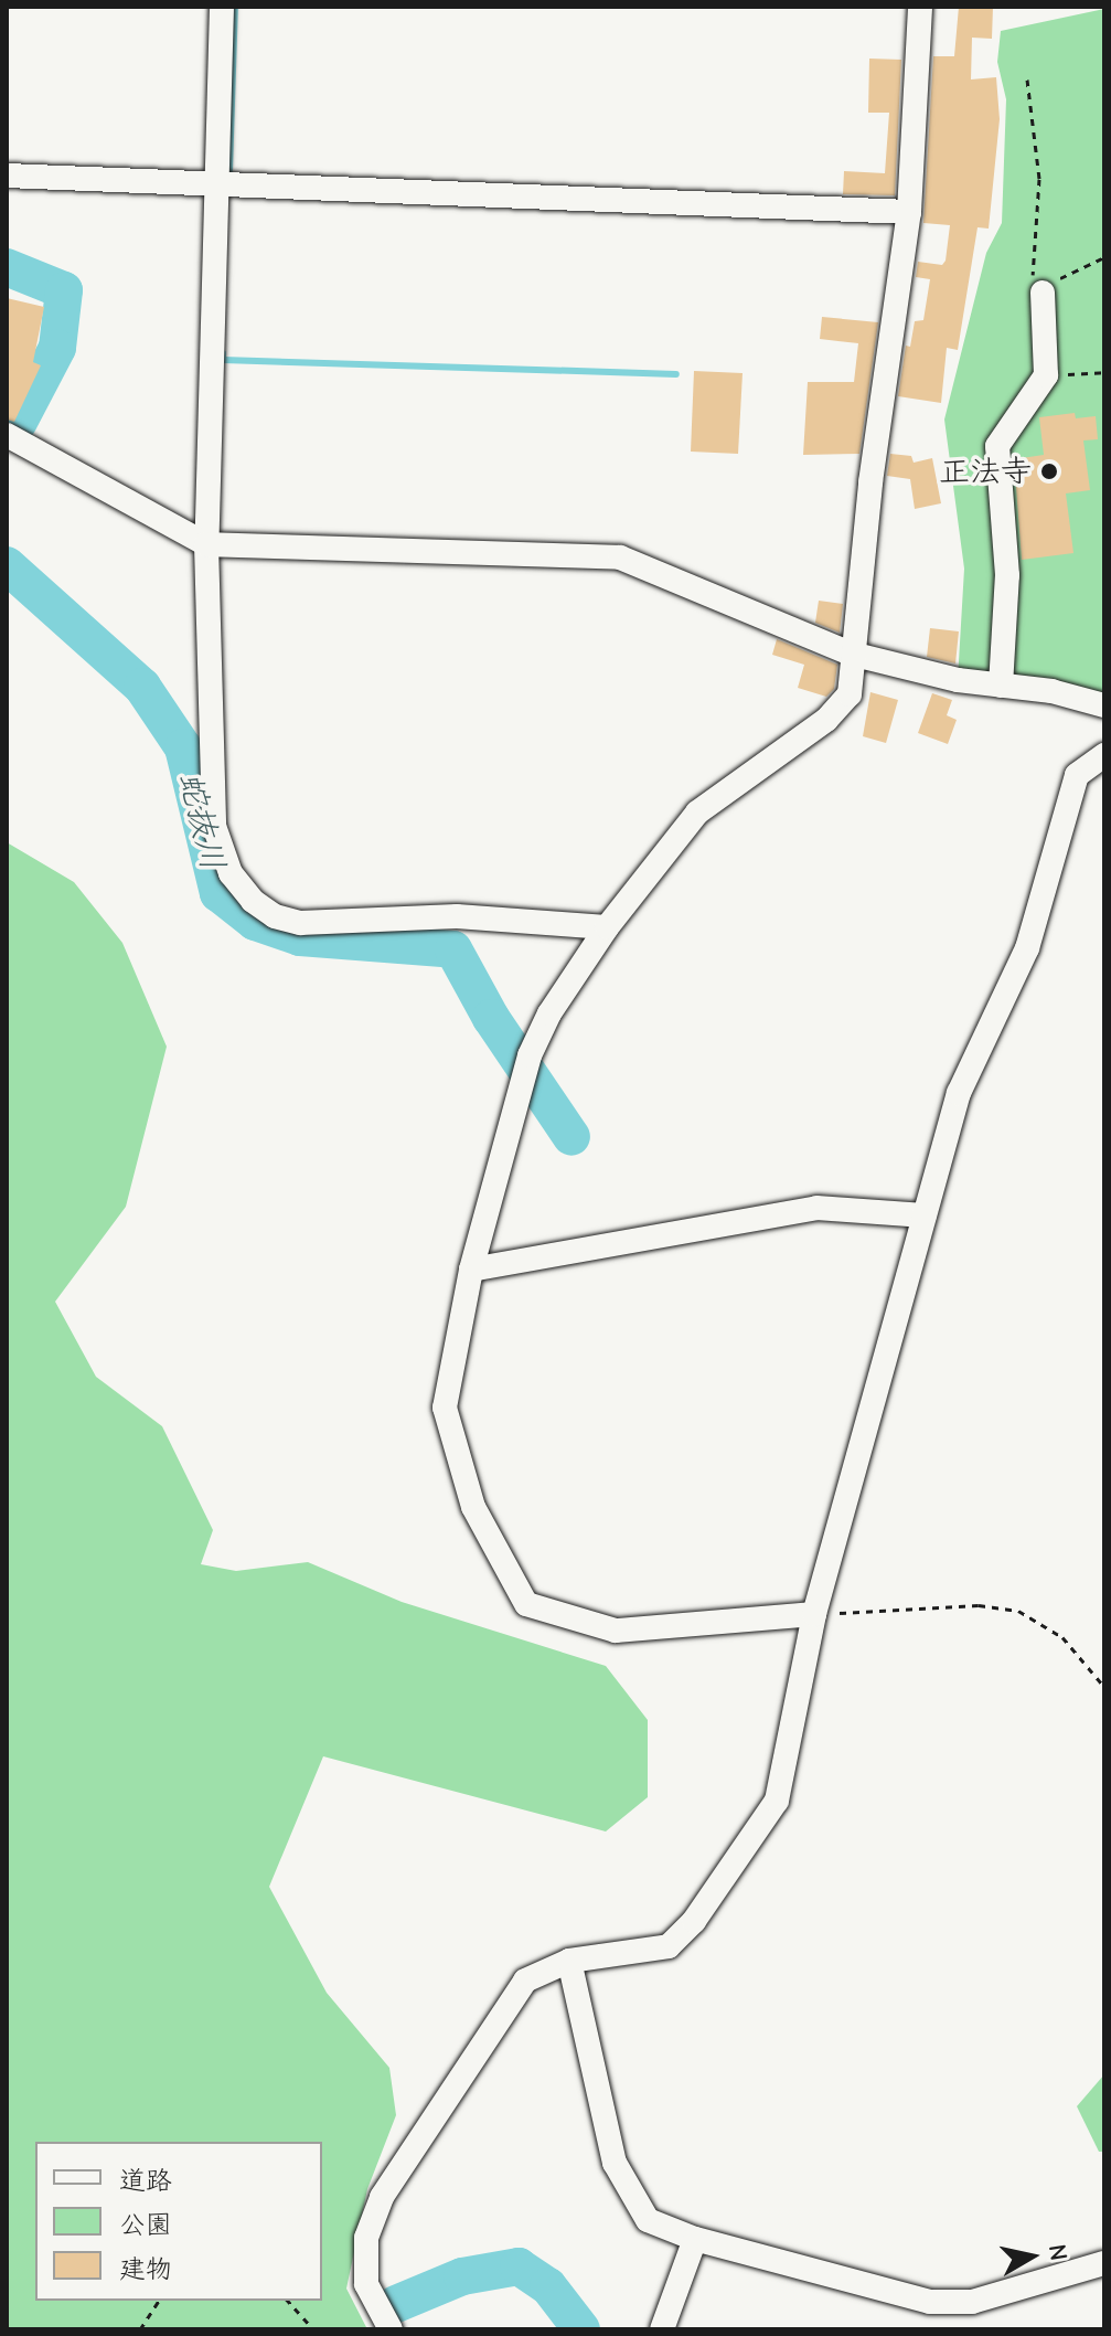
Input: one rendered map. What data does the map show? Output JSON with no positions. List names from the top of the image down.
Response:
{
  "water": ["蛇抜川"],
  "places": ["正法寺"],
  "legend": ["道路", "公園", "建物"],
  "north": "right"
}
